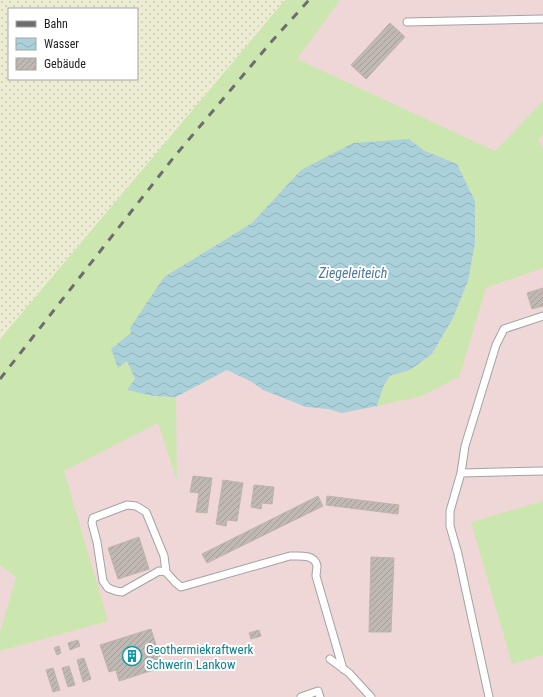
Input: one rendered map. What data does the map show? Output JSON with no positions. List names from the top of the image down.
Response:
{
  "water": ["Ziegeleiteich"],
  "places": {
    "building": ["Geothermiekraftwerk Schwerin Lankow"]
  },
  "legend": ["Bahn", "Wasser", "Gebäude"]
}
